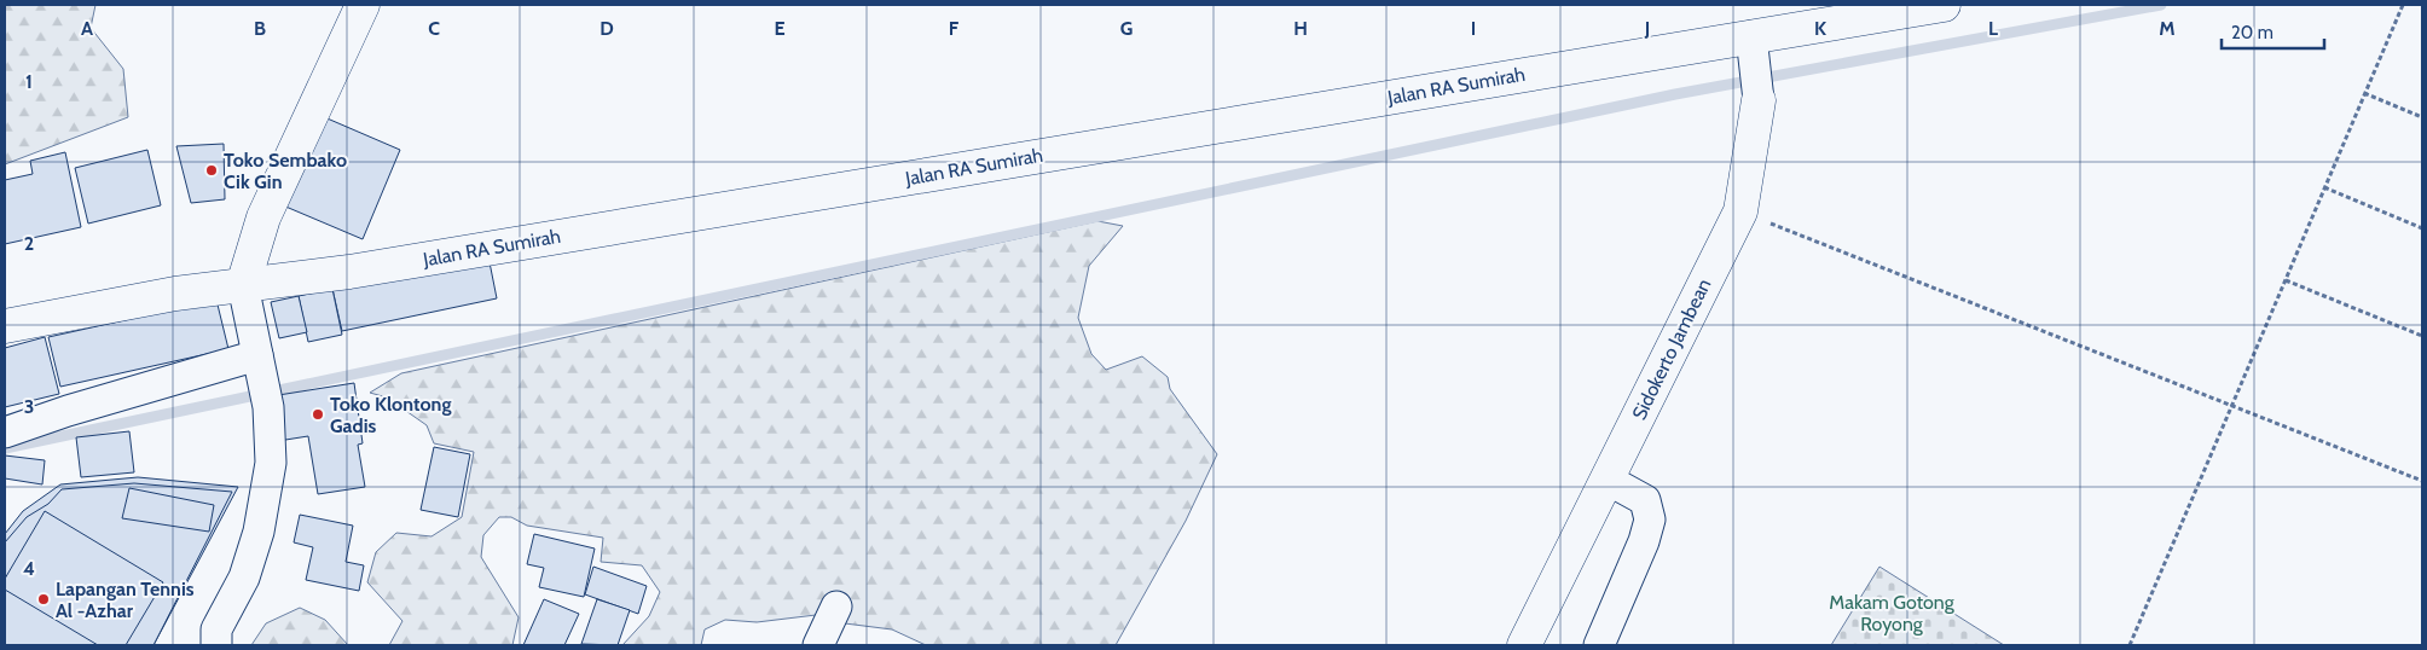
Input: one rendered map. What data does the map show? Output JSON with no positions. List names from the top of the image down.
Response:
{
  "streets": {
    "main road": ["Jalan RA Sumirah", "Sidokerto Jambean"]
  },
  "crossings": [
    ["Jalan RA Sumirah", "Sidokerto Jambean"]
  ],
  "parks": ["Makam Gotong Royong"],
  "places": ["Toko Sembako Cik Gin", "Toko Klontong Gadis", "Lapangan Tennis Al -Azhar"],
  "scale_bar": "20 m",
  "grid": {
    "columns": [
      "A",
      "B",
      "C",
      "D",
      "E",
      "F",
      "G",
      "H",
      "I",
      "J",
      "K",
      "L",
      "M"
    ],
    "rows": [
      "1",
      "2",
      "3",
      "4"
    ]
  }
}
